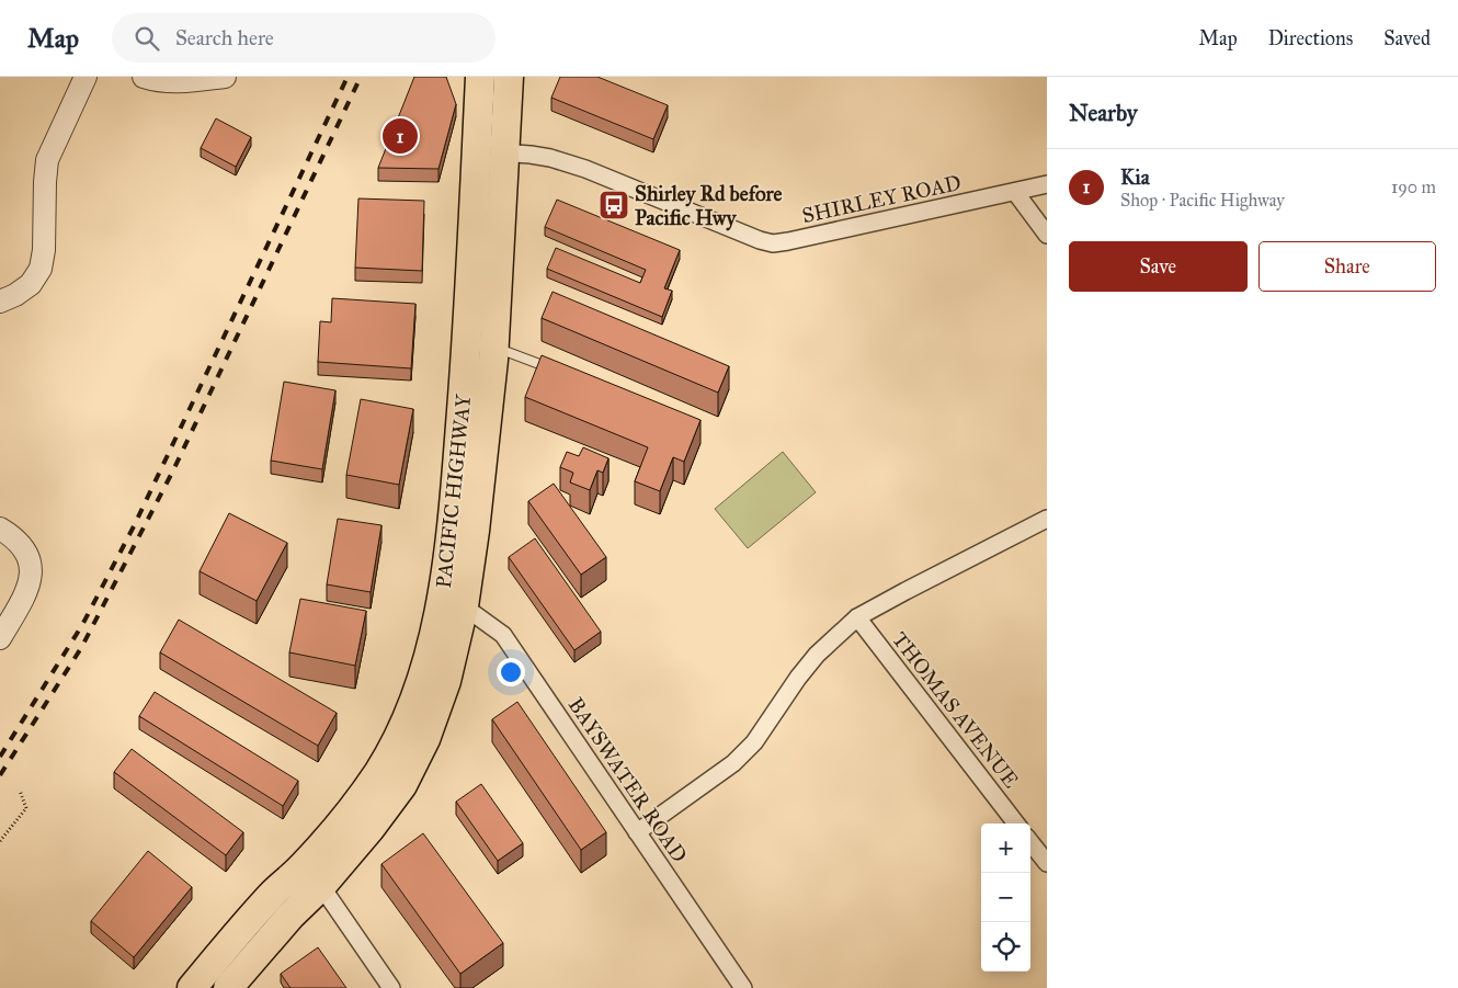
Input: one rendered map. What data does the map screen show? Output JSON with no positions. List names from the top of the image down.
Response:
{
  "streets": {
    "highway": ["PACIFIC HIGHWAY"],
    "street": ["SHIRLEY ROAD", "THOMAS AVENUE", "BAYSWATER ROAD"]
  },
  "crossings": [
    ["SHIRLEY ROAD", "PACIFIC HIGHWAY"],
    ["PACIFIC HIGHWAY", "BAYSWATER ROAD"]
  ],
  "places": {
    "bus stop": ["Shirley Rd before Pacific Hwy"]
  },
  "page": {
    "header": "Map",
    "search": "Search here",
    "nav": ["Map", "Directions", "Saved"],
    "heading": "Nearby",
    "pins": "1",
    "list": [
      {
        "mark": "1",
        "name": "Kia",
        "note": "Shop · Pacific Highway",
        "value": "190 m"
      }
    ],
    "buttons": ["Save", "Share"],
    "map_buttons": ["+", "−"]
  }
}
